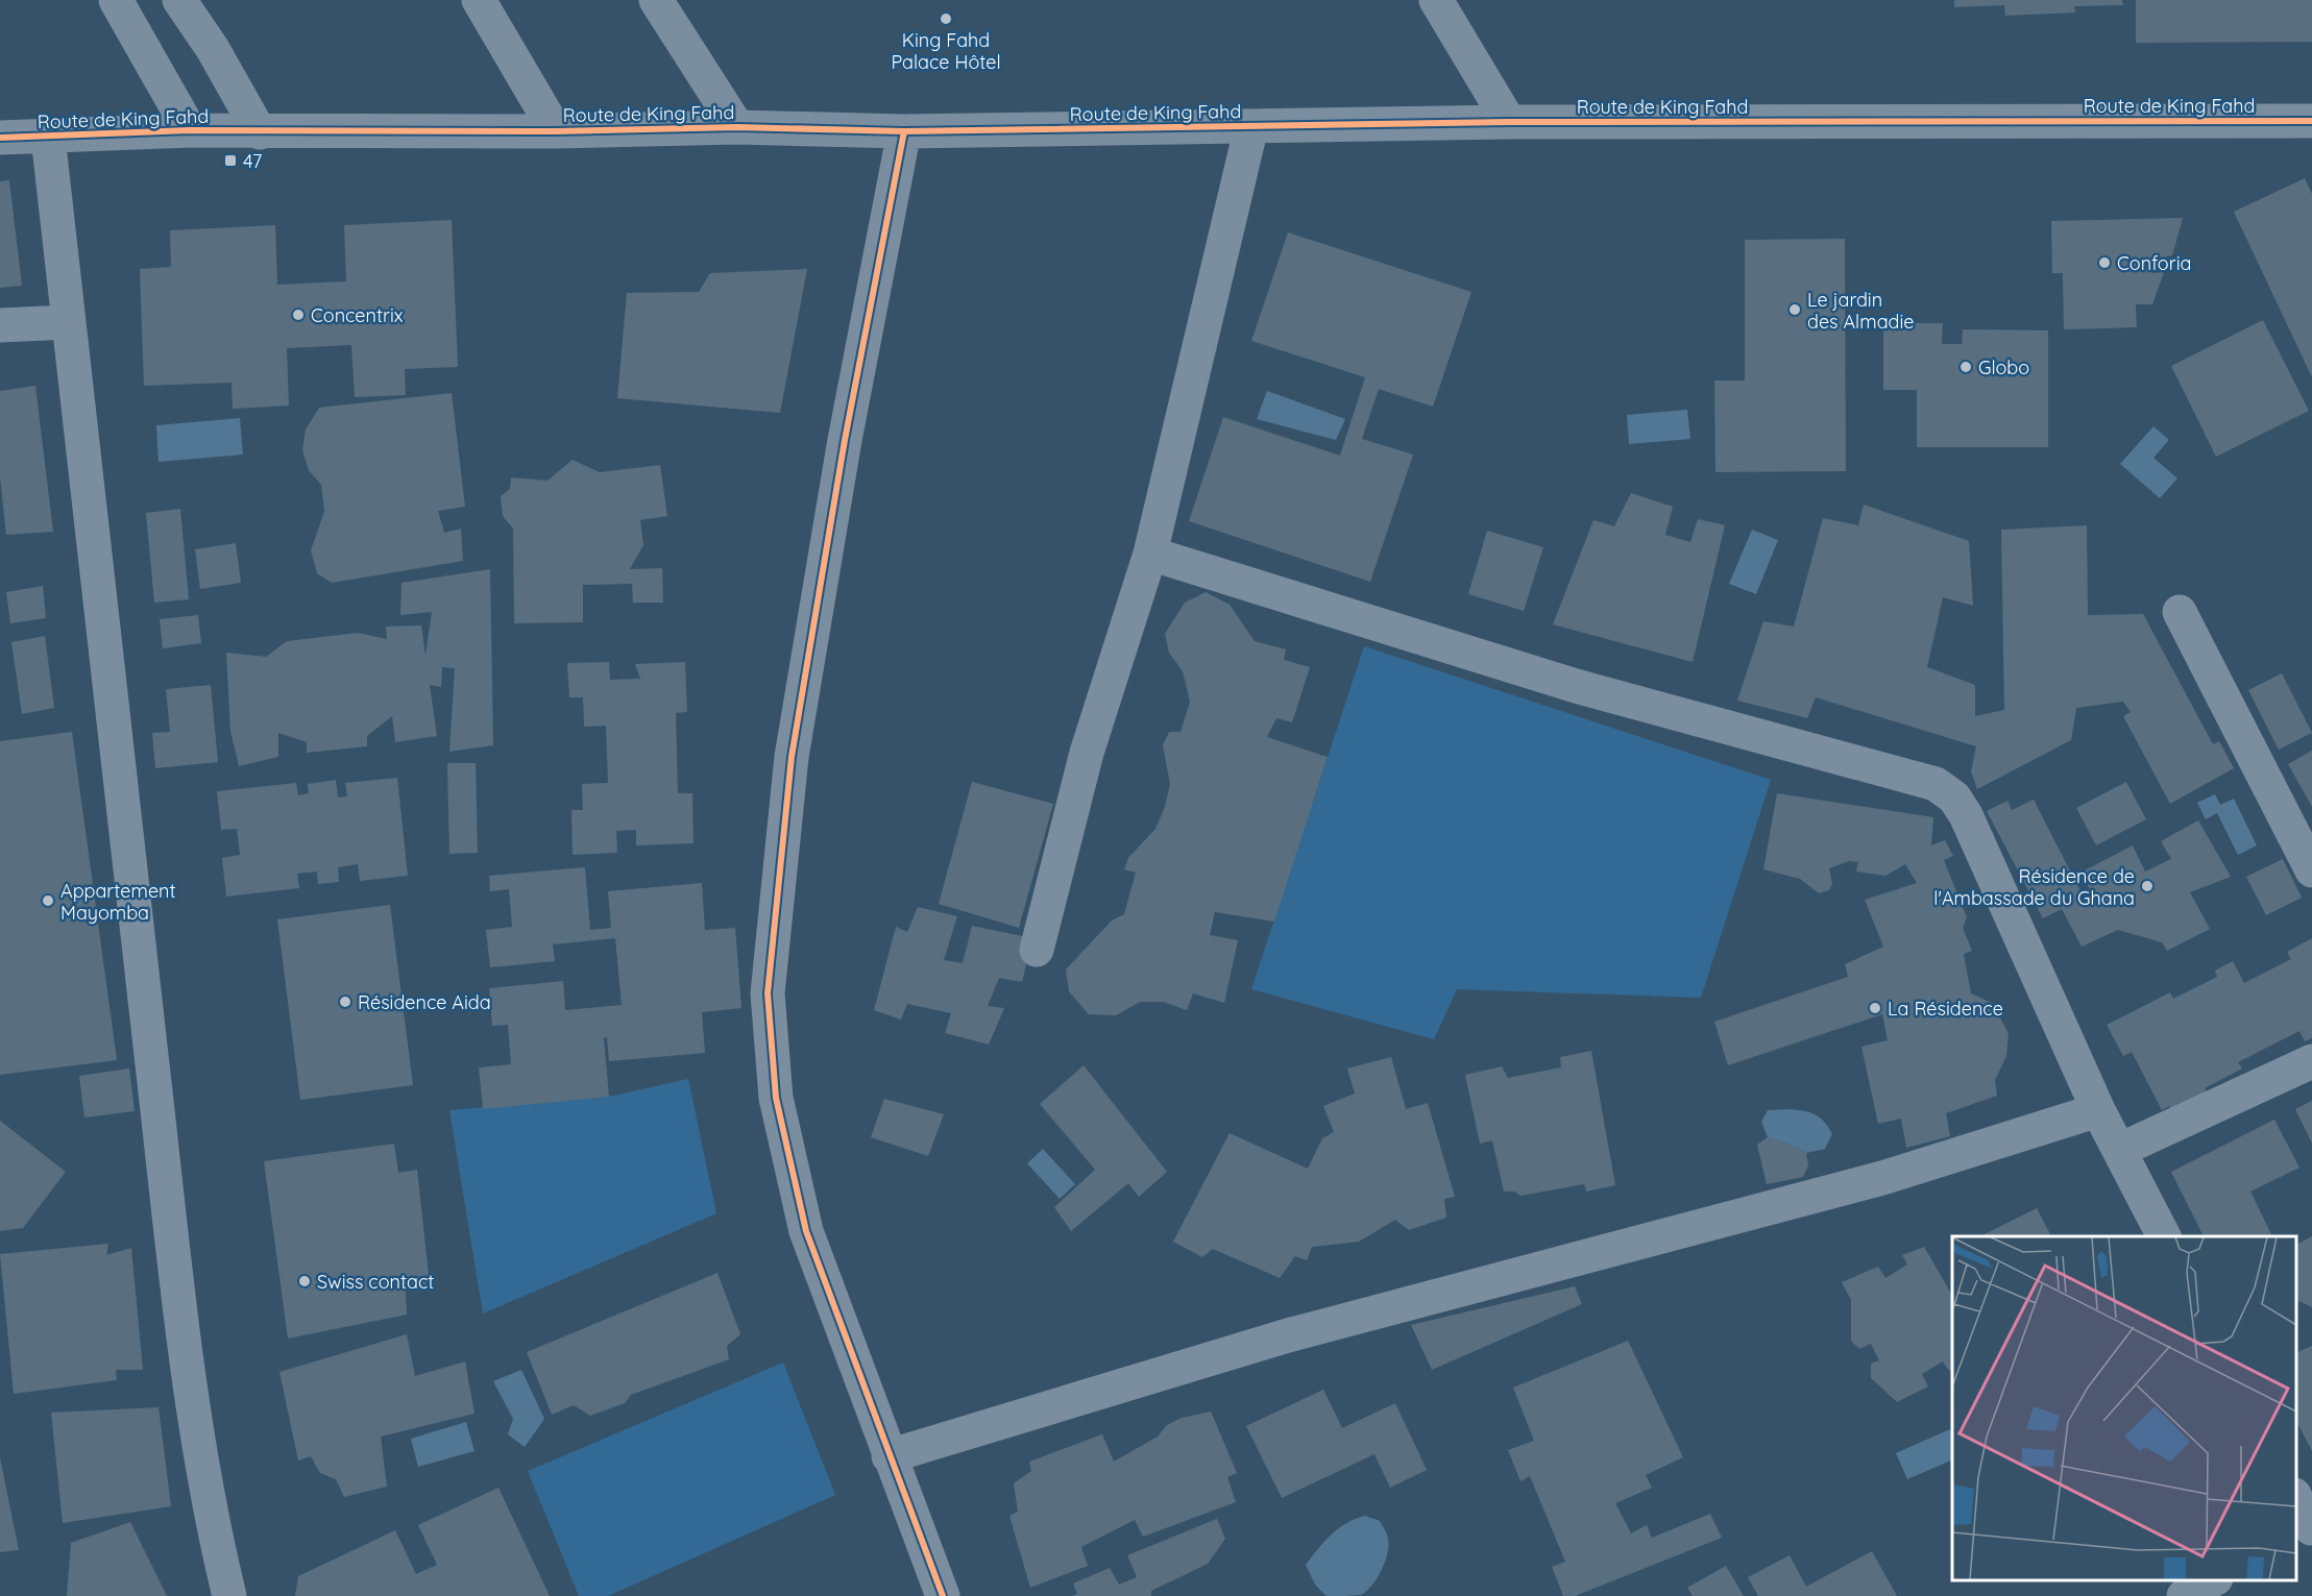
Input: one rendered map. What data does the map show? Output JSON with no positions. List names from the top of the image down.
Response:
{
  "streets": {
    "street": ["Route de King Fahd"]
  },
  "places": {
    "other": [
      "King Fahd Palace Hôtel",
      "Conforia",
      "Le jardin des Almadie",
      "Concentrix",
      "Globo",
      "Résidence de l'Ambassade du Ghana",
      "Appartement Mayomba",
      "Résidence Aida",
      "La Résidence",
      "Swiss contact"
    ],
    "transit": ["47"]
  }
}
